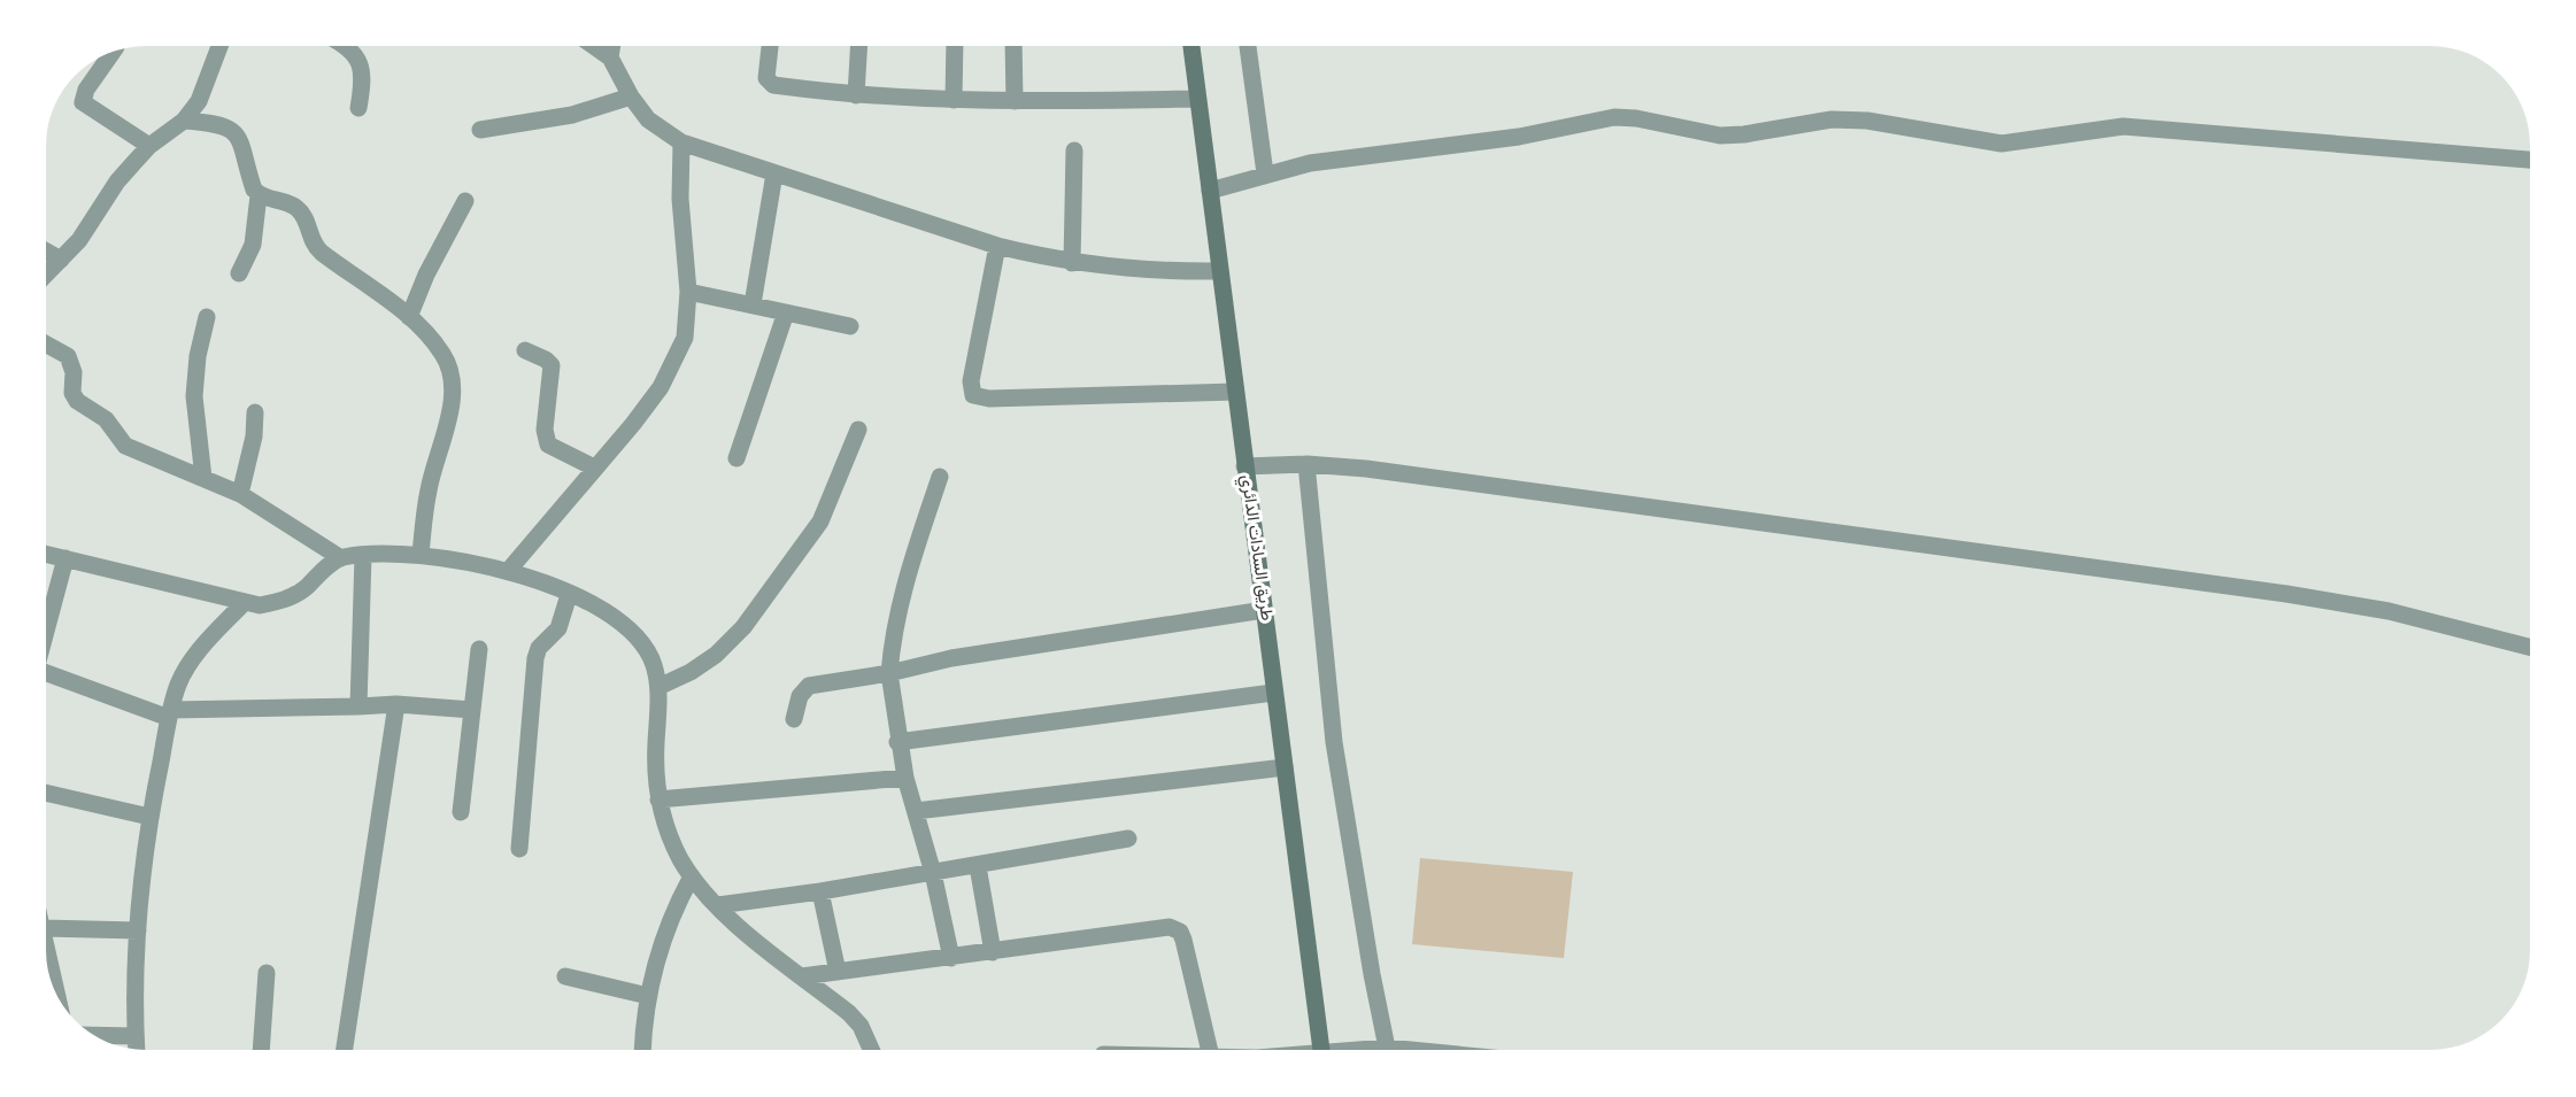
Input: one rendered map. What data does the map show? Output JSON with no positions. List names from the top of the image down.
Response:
{
  "streets": {
    "main road": ["طريق السادات الدائري"]
  }
}
